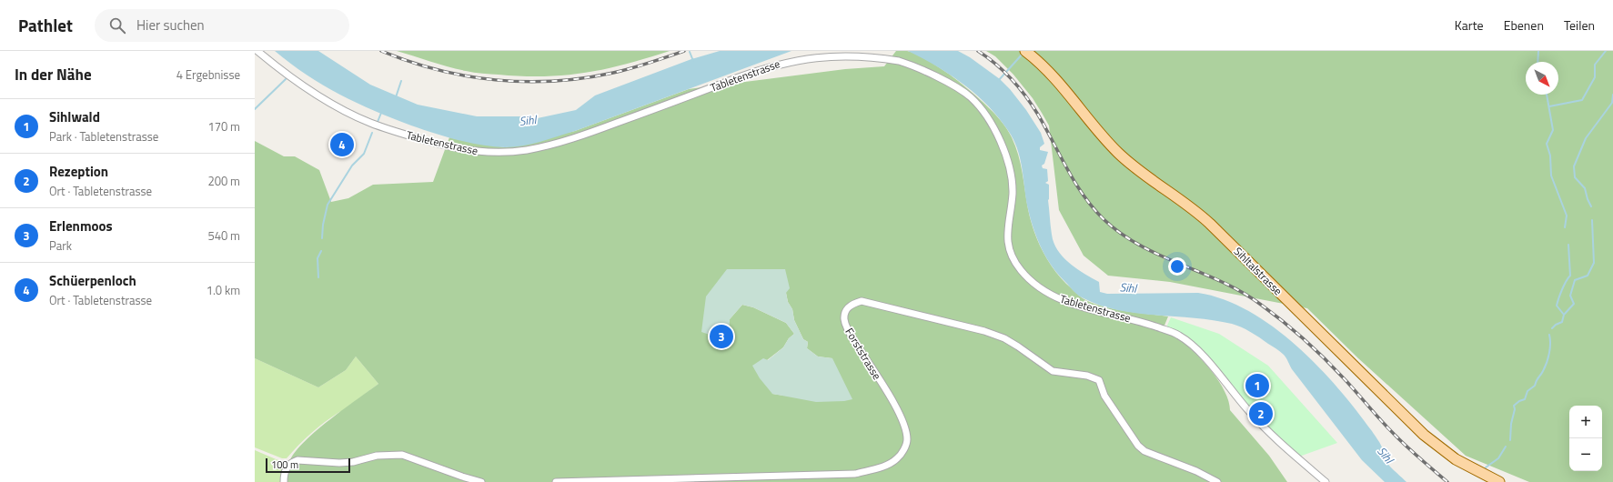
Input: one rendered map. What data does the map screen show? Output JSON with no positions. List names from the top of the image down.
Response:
{
  "streets": {
    "main road": ["Sihltalstrasse"],
    "street": ["Tabletenstrasse", "Forststrasse"]
  },
  "water": ["Sihl"],
  "scale_bar": "100 m",
  "north": "bottom right",
  "page": {
    "header": "Pathlet",
    "search": "Hier suchen",
    "nav": ["Karte", "Ebenen", "Teilen"],
    "heading": ["In der Nähe", "4 Ergebnisse"],
    "list": [
      {
        "mark": "1",
        "name": "Sihlwald",
        "note": "Park · Tabletenstrasse",
        "value": "170 m"
      },
      {
        "mark": "2",
        "name": "Rezeption",
        "note": "Ort · Tabletenstrasse",
        "value": "200 m"
      },
      {
        "mark": "3",
        "name": "Erlenmoos",
        "note": "Park",
        "value": "540 m"
      },
      {
        "mark": "4",
        "name": "Schüerpenloch",
        "note": "Ort · Tabletenstrasse",
        "value": "1.0 km"
      }
    ],
    "pins": [
      "4",
      "3",
      "1",
      "2"
    ],
    "map_buttons": ["+", "−"],
    "scale": "100 m"
  }
}
